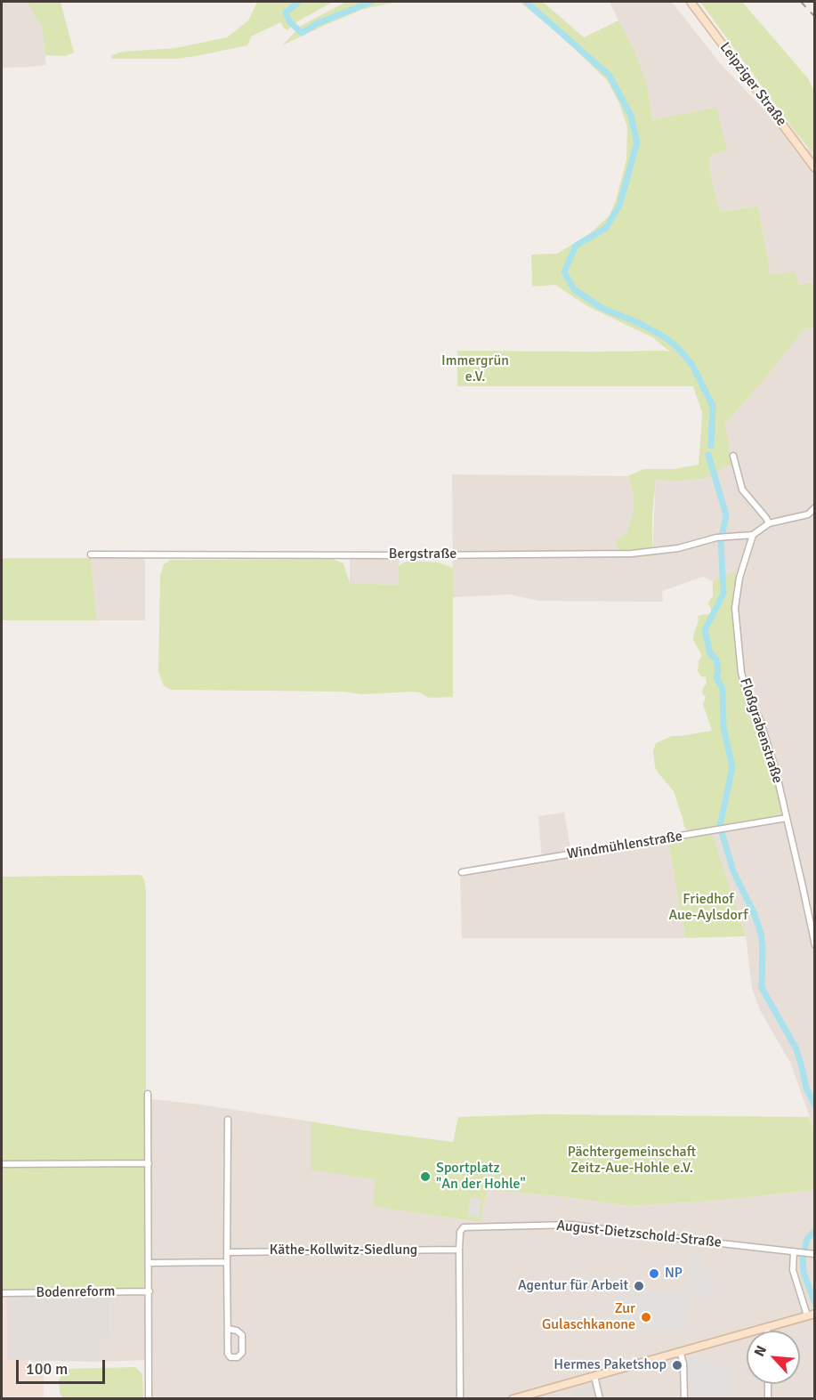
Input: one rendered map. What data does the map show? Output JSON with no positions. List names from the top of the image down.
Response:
{
  "streets": {
    "street": [
      "Leipziger Straße",
      "Bergstraße",
      "Floßgrabenstraße",
      "Windmühlenstraße",
      "August-Dietzschold-Straße",
      "Käthe-Kollwitz-Siedlung",
      "Bodenreform"
    ]
  },
  "crossings": [
    ["Bergstraße", "Floßgrabenstraße"],
    ["Floßgrabenstraße", "Windmühlenstraße"],
    ["August-Dietzschold-Straße", "Käthe-Kollwitz-Siedlung"]
  ],
  "parks": ["Immergrün e.V.", "Friedhof Aue-Aylsdorf", "Pächtergemeinschaft Zeitz-Aue-Hohle e.V."],
  "places": [
    "Sportplatz \"An der Hohle\"",
    "NP",
    "Agentur für Arbeit",
    "Zur Gulaschkanone",
    "Hermes Paketshop"
  ],
  "scale_bar": "100 m",
  "north": "top left"
}
